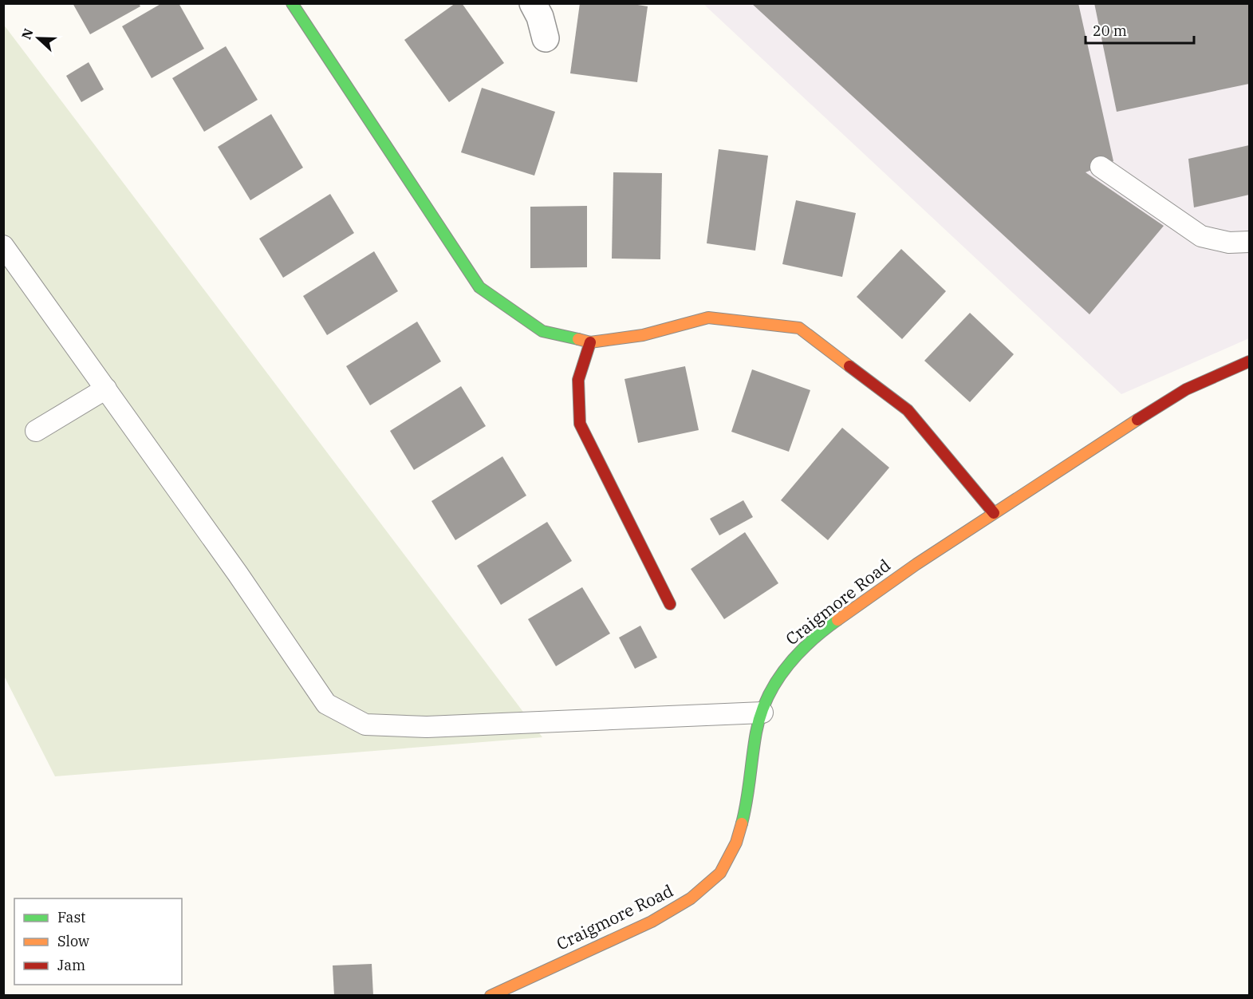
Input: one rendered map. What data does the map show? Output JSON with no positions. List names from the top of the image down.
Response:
{
  "streets": {
    "street": ["Craigmore Road"]
  },
  "legend": ["Fast", "Slow", "Jam"],
  "scale_bar": "20 m",
  "north": "left"
}
